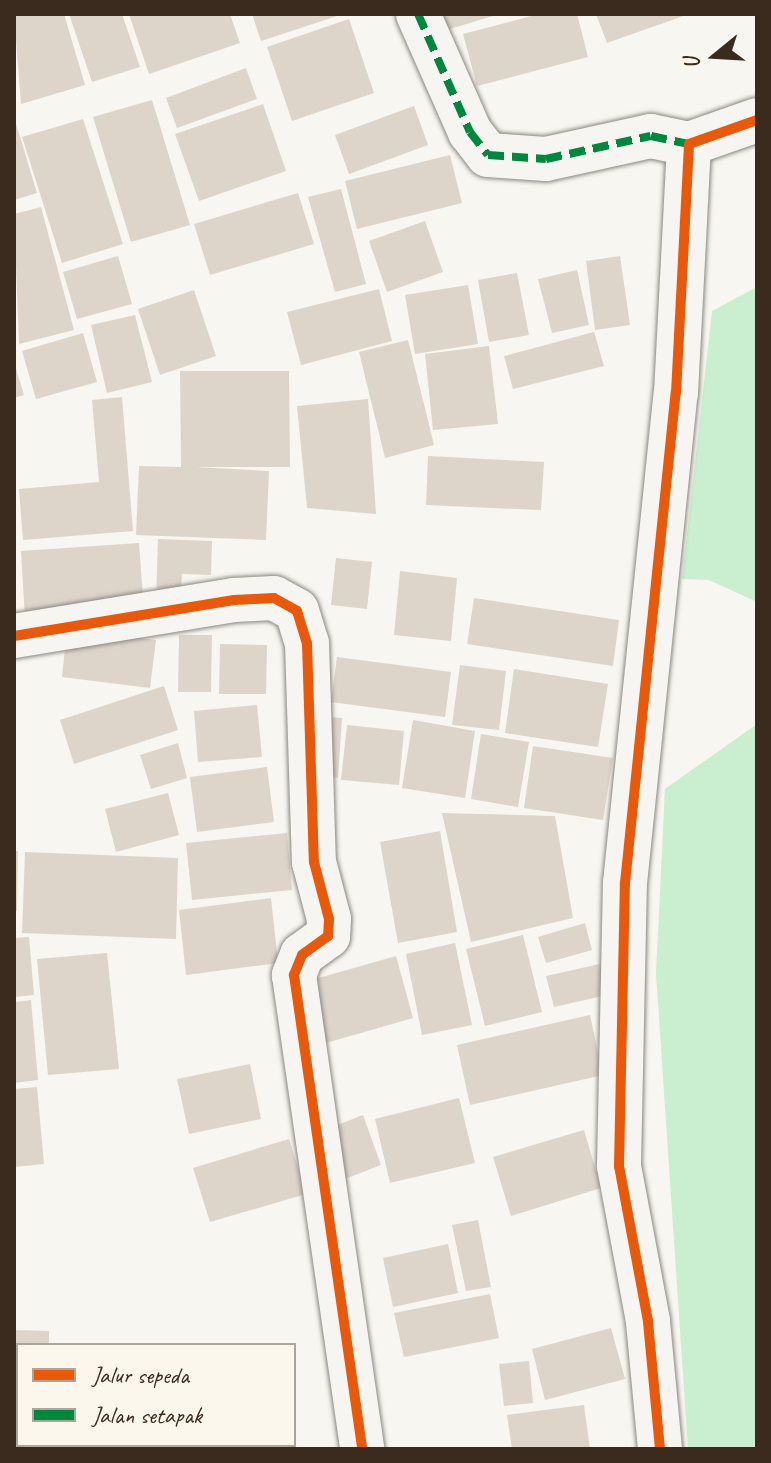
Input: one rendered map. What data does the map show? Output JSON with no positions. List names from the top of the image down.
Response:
{
  "legend": ["Jalur sepeda", "Jalan setapak"],
  "north": "left"
}
